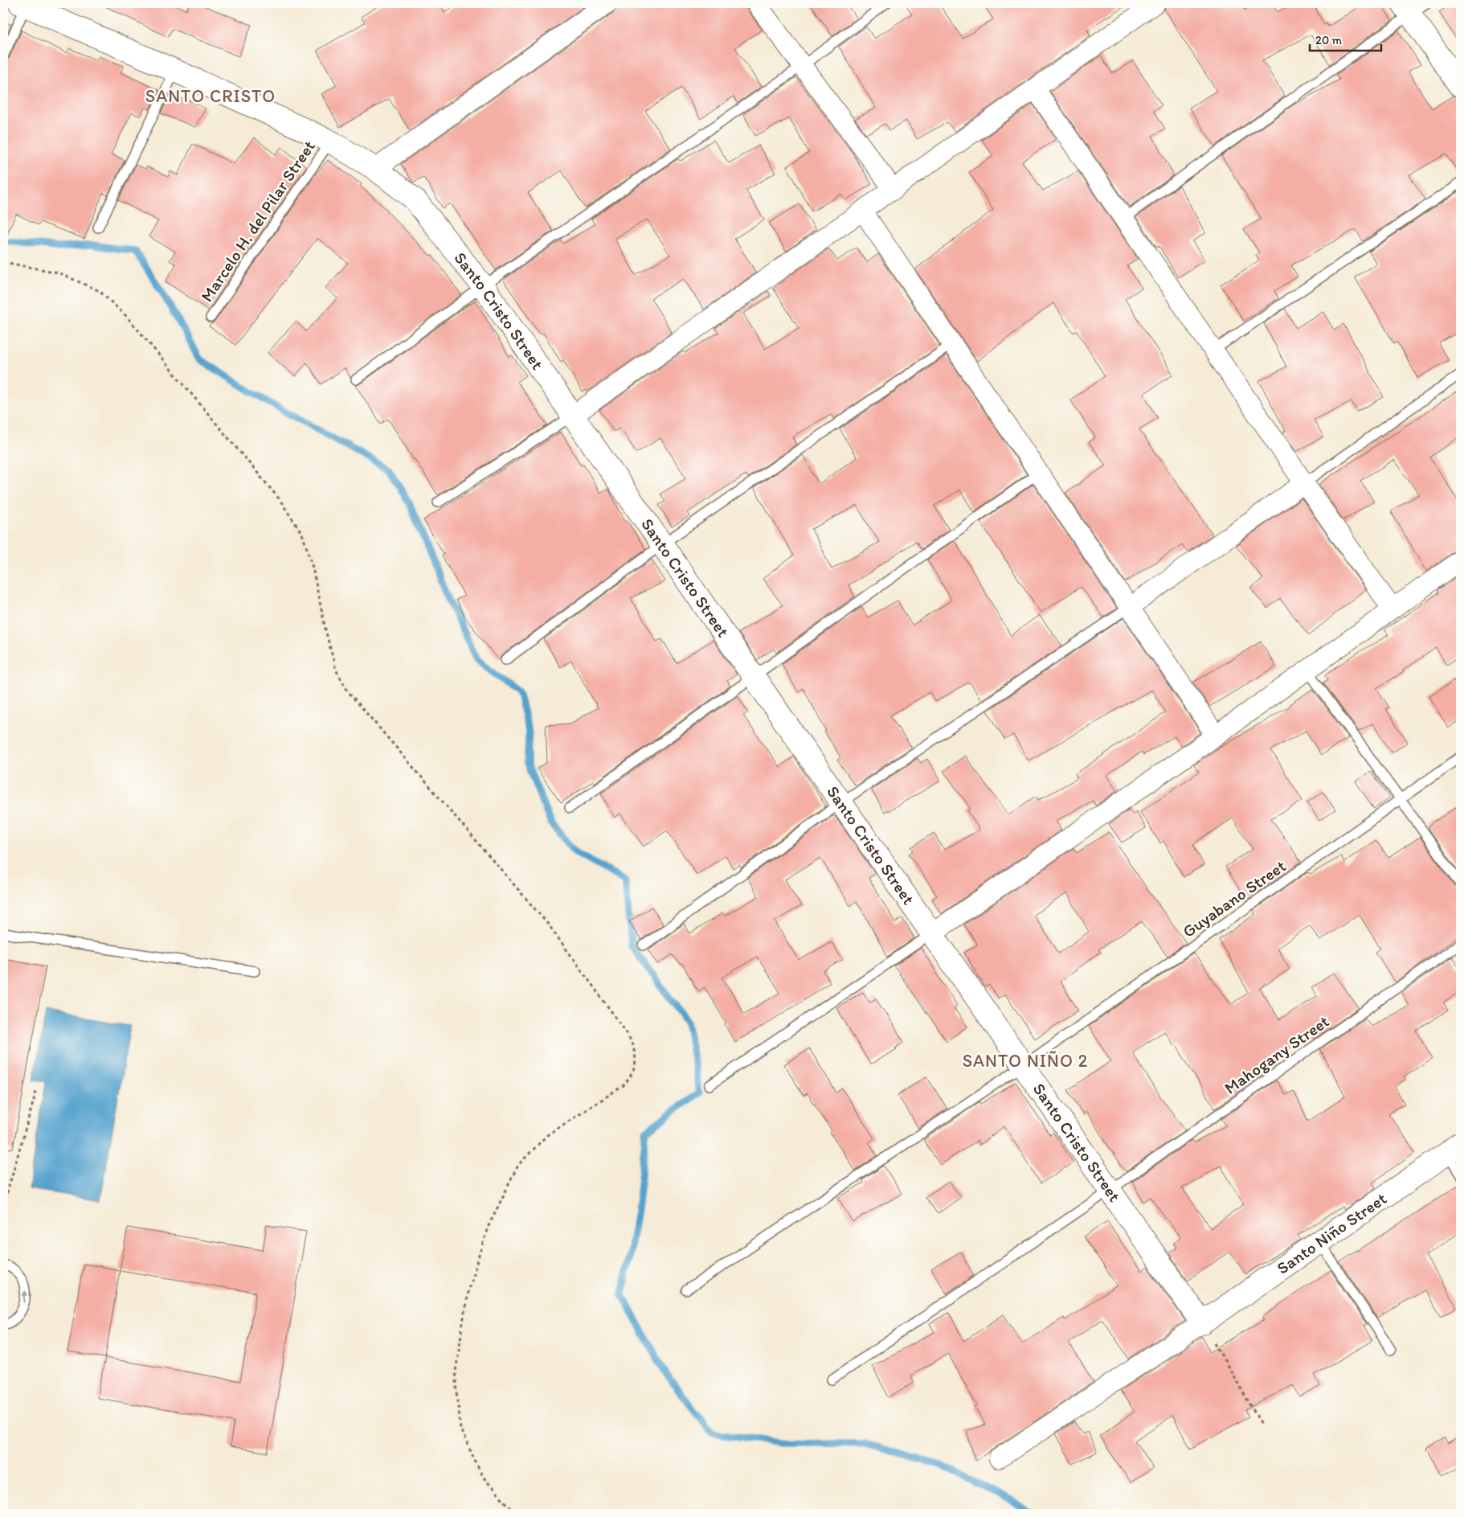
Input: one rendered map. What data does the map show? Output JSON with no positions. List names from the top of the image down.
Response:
{
  "streets": {
    "street": ["Santo Cristo Street", "Santo Niño Street"],
    "lane": ["Marcelo H. del Pilar Street", "Guyabano Street", "Mahogany Street"]
  },
  "crossings": [
    ["Marcelo H. del Pilar Street", "Santo Cristo Street"],
    ["Santo Cristo Street", "Guyabano Street"],
    ["Santo Cristo Street", "Mahogany Street"],
    ["Santo Cristo Street", "Santo Niño Street"]
  ],
  "districts": ["SANTO CRISTO", "SANTO NIÑO 2"],
  "scale_bar": "20 m"
}
